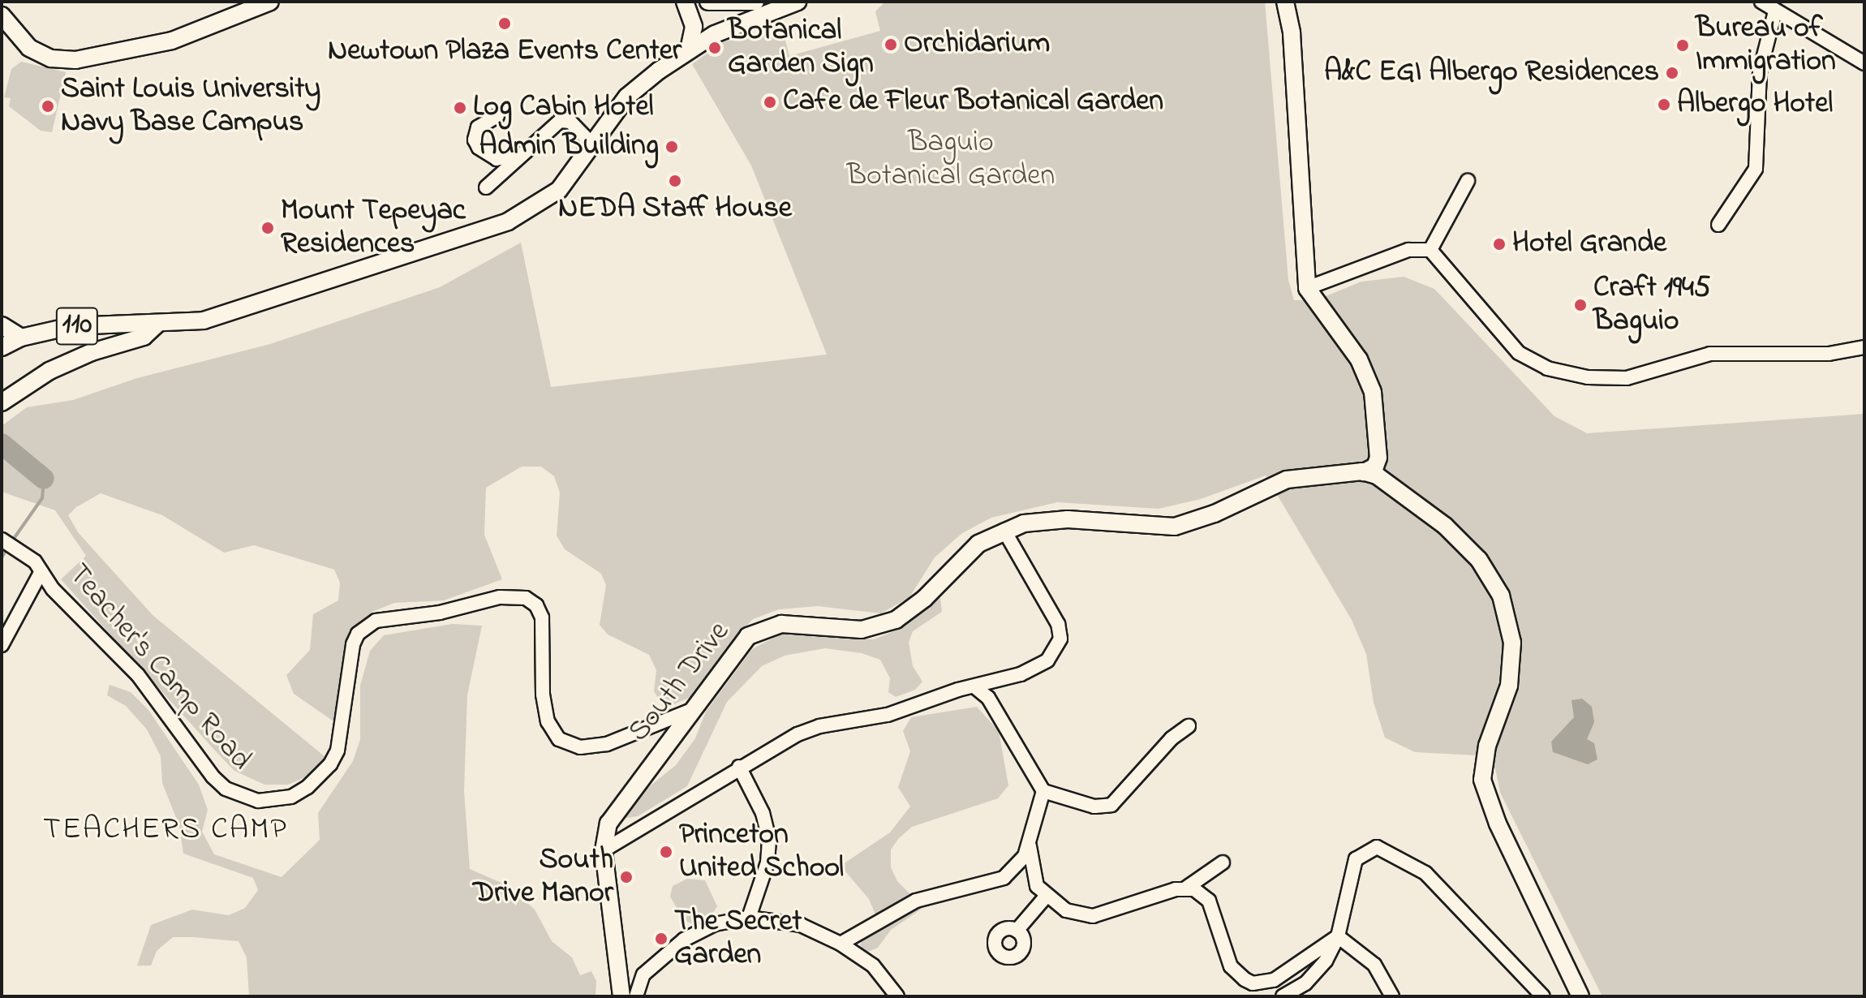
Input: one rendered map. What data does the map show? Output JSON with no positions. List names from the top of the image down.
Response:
{
  "streets": {
    "main road": ["110", "South Drive"],
    "street": ["Teacher's Camp Road"]
  },
  "crossings": [
    ["Teacher's Camp Road", "South Drive"]
  ],
  "districts": ["TEACHERS CAMP"],
  "parks": ["Baguio Botanical Garden"],
  "places": [
    "Newtown Plaza Events Center",
    "Orchidarium",
    "Bureau of Immigration",
    "Botanical Garden Sign",
    "A&C EGI Albergo Residences",
    "Cafe de Fleur Botanical Garden",
    "Albergo Hotel",
    "Saint Louis University Navy Base Campus",
    "Log Cabin Hotel",
    "Admin Building",
    "NEDA Staff House",
    "Mount Tepeyac Residences",
    "Hotel Grande",
    "Craft 1945 Baguio",
    "Princeton United School",
    "South Drive Manor",
    "The Secret Garden"
  ]
}
